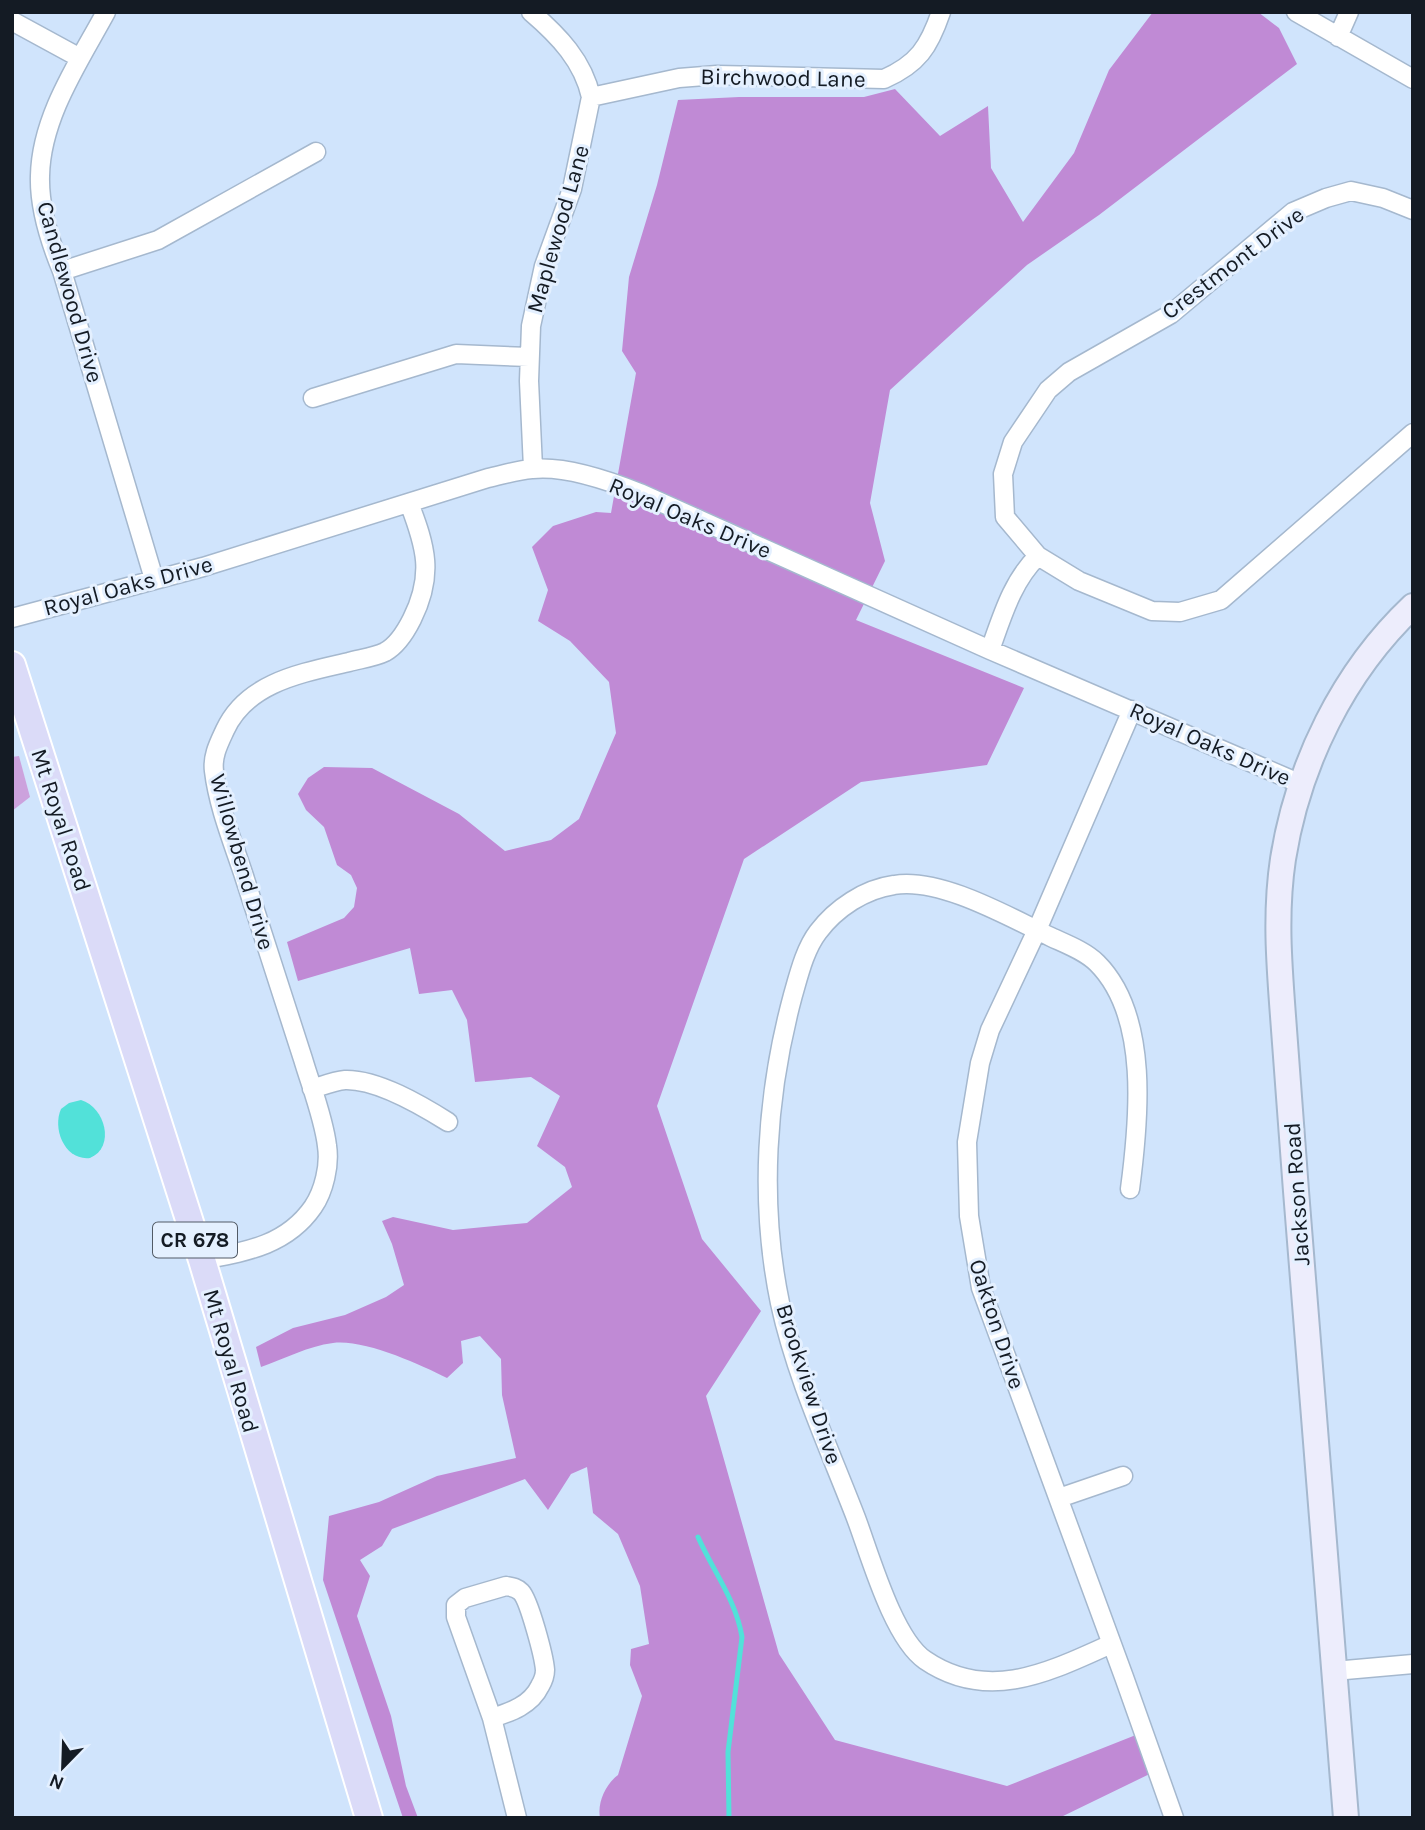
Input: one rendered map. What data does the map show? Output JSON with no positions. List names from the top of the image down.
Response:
{
  "streets": {
    "main road": ["Mt Royal Road", "CR 678"],
    "street": [
      "Birchwood Lane",
      "Maplewood Lane",
      "Crestmont Drive",
      "Candlewood Drive",
      "Royal Oaks Drive",
      "Willowbend Drive",
      "Jackson Road",
      "Oakton Drive",
      "Brookview Drive"
    ]
  },
  "crossings": [
    ["Birchwood Lane", "Maplewood Lane"],
    ["Maplewood Lane", "Royal Oaks Drive"],
    ["Candlewood Drive", "Royal Oaks Drive"],
    ["Royal Oaks Drive", "Willowbend Drive"],
    ["Royal Oaks Drive", "Jackson Road"],
    ["Royal Oaks Drive", "Oakton Drive"],
    ["Mt Royal Road", "Willowbend Drive"],
    ["Oakton Drive", "Brookview Drive"]
  ],
  "north": "bottom left"
}
